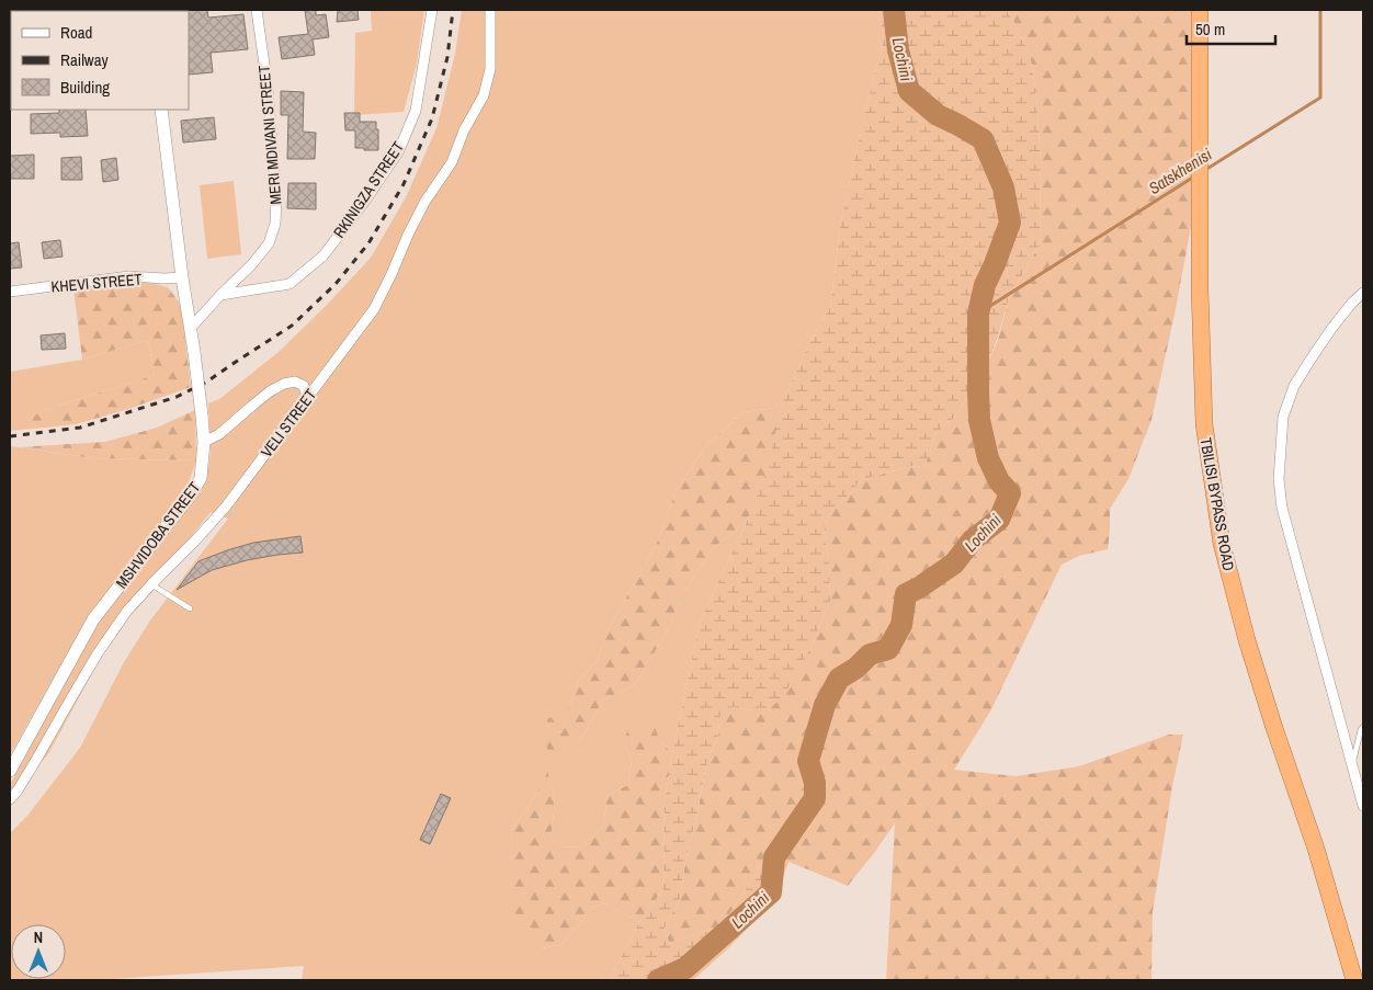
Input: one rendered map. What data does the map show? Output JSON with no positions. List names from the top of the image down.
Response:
{
  "streets": {
    "highway": ["TBILISI BYPASS ROAD"],
    "street": [
      "MERI MDIVANI STREET",
      "RKINIGZA STREET",
      "KHEVI STREET",
      "VELI STREET",
      "MSHVIDOBA STREET"
    ]
  },
  "crossings": [
    ["MERI MDIVANI STREET", "RKINIGZA STREET"],
    ["MERI MDIVANI STREET", "MSHVIDOBA STREET"],
    ["KHEVI STREET", "MSHVIDOBA STREET"]
  ],
  "water": ["Lochini", "Satskhenisi"],
  "legend": ["Road", "Railway", "Building"],
  "scale_bar": "50 m",
  "north": "top"
}
